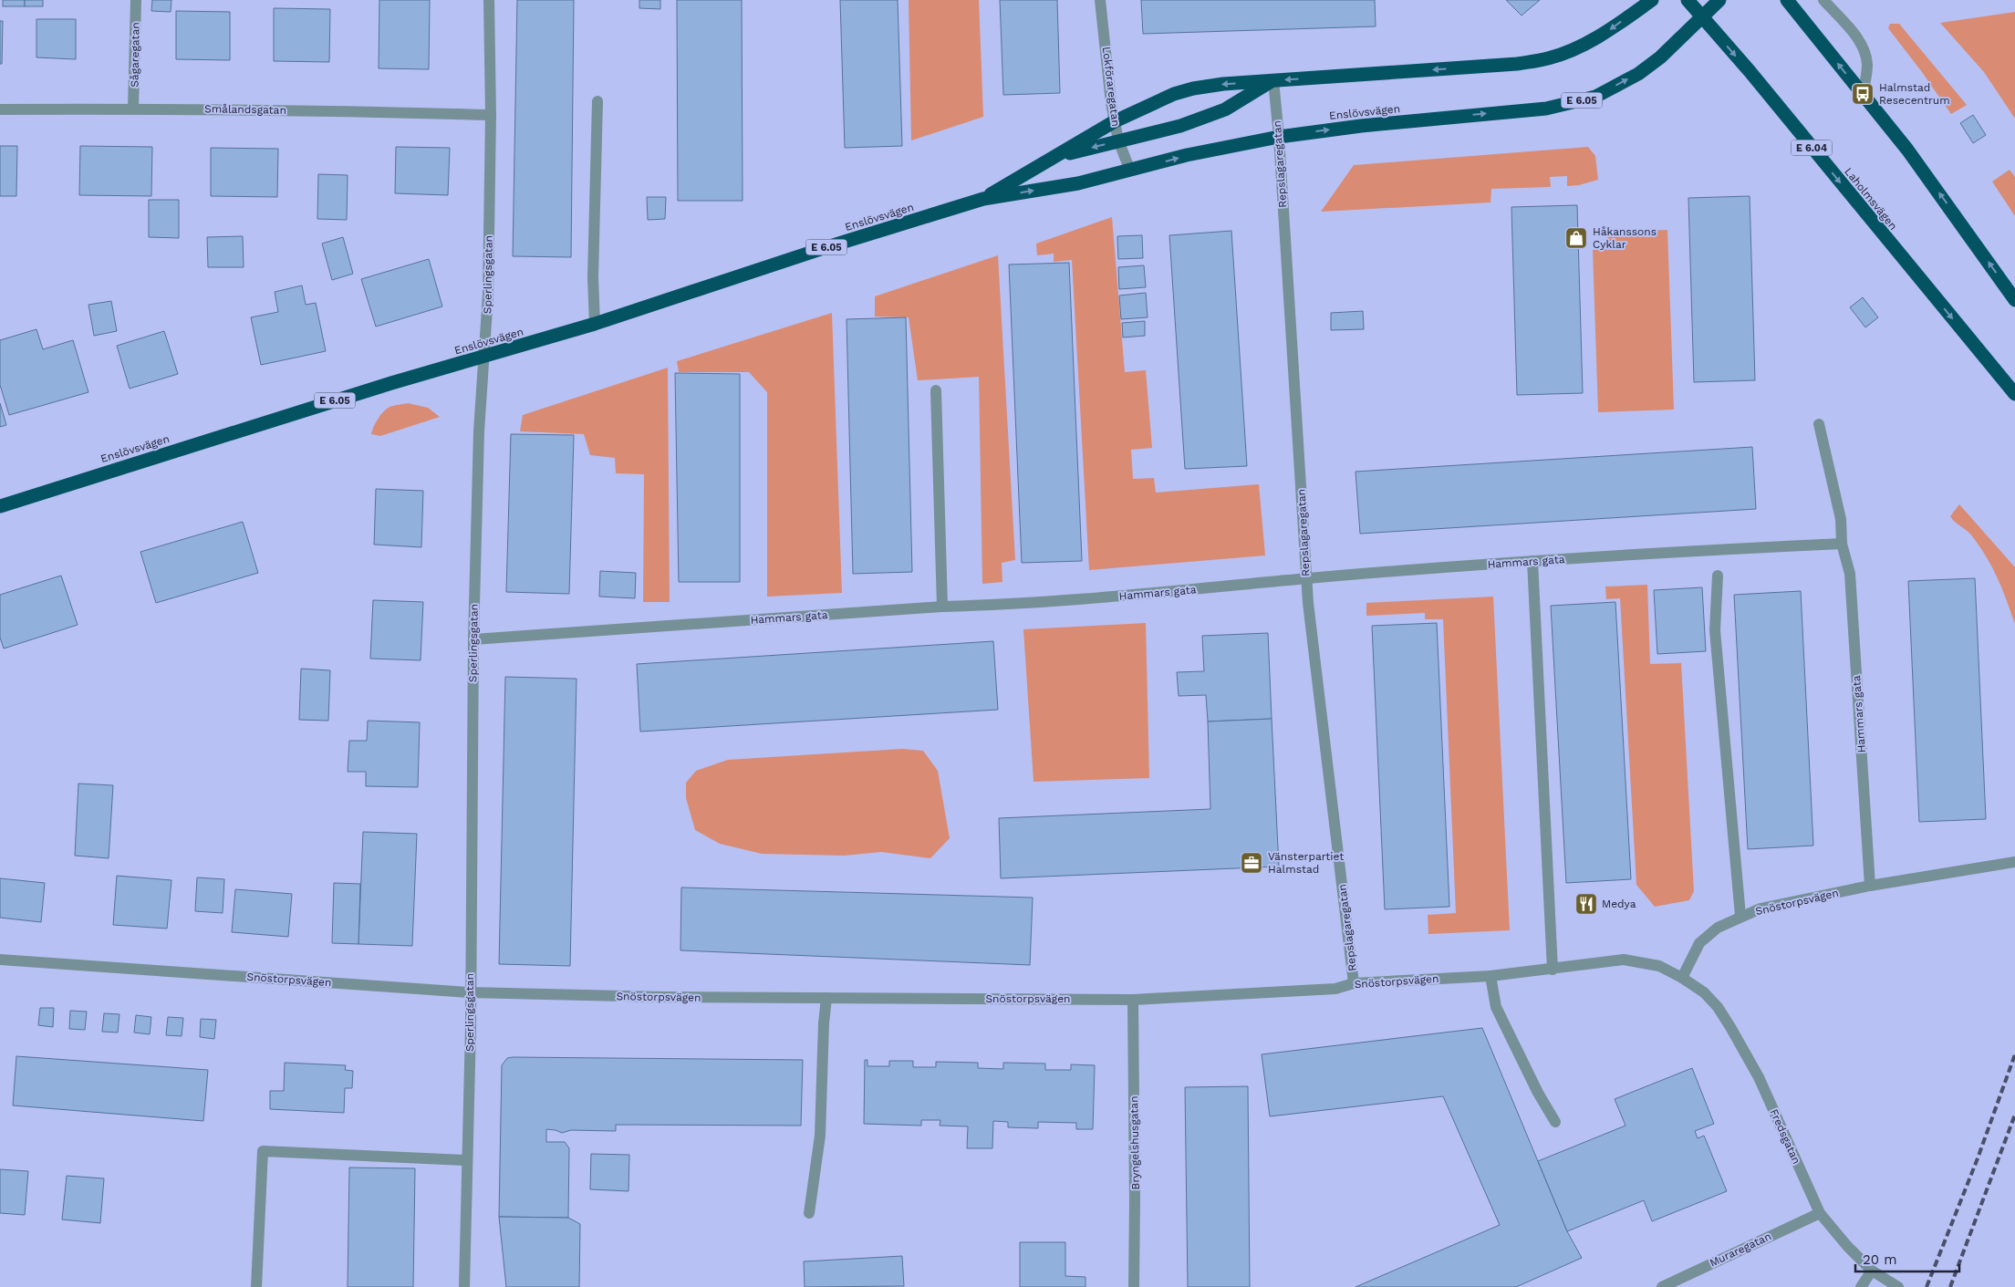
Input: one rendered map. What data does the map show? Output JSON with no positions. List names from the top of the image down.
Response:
{
  "streets": {
    "highway": [
      "E 6.05",
      "Enslövsvägen",
      "E 6.04",
      "Laholmsvägen"
    ],
    "street": [
      "Sågaregatan",
      "Lokföraregatan",
      "Smålandsgatan",
      "Repslagaregatan",
      "Sperlingsgatan",
      "Hammars gata",
      "Snöstorpsvägen",
      "Fredsgatan",
      "Bryngelshusgatan",
      "Muraregatan"
    ]
  },
  "crossings": [
    ["Sågaregatan", "Smålandsgatan"],
    ["Lokföraregatan", "Enslövsvägen"],
    ["Smålandsgatan", "Sperlingsgatan"],
    ["Enslövsvägen", "Repslagaregatan"],
    ["Enslövsvägen", "Laholmsvägen"],
    ["Enslövsvägen", "Sperlingsgatan"],
    ["Repslagaregatan", "Hammars gata"],
    ["Repslagaregatan", "Snöstorpsvägen"],
    ["Sperlingsgatan", "Hammars gata"],
    ["Sperlingsgatan", "Snöstorpsvägen"],
    ["Hammars gata", "Snöstorpsvägen"],
    ["Snöstorpsvägen", "Fredsgatan"],
    ["Snöstorpsvägen", "Bryngelshusgatan"],
    ["Fredsgatan", "Muraregatan"]
  ],
  "places": {
    "bus stop": ["Halmstad Resecentrum"],
    "shop": ["Håkanssons Cyklar"],
    "office": ["Vänsterpartiet Halmstad"],
    "restaurant": ["Medya"]
  },
  "scale_bar": "20 m"
}
